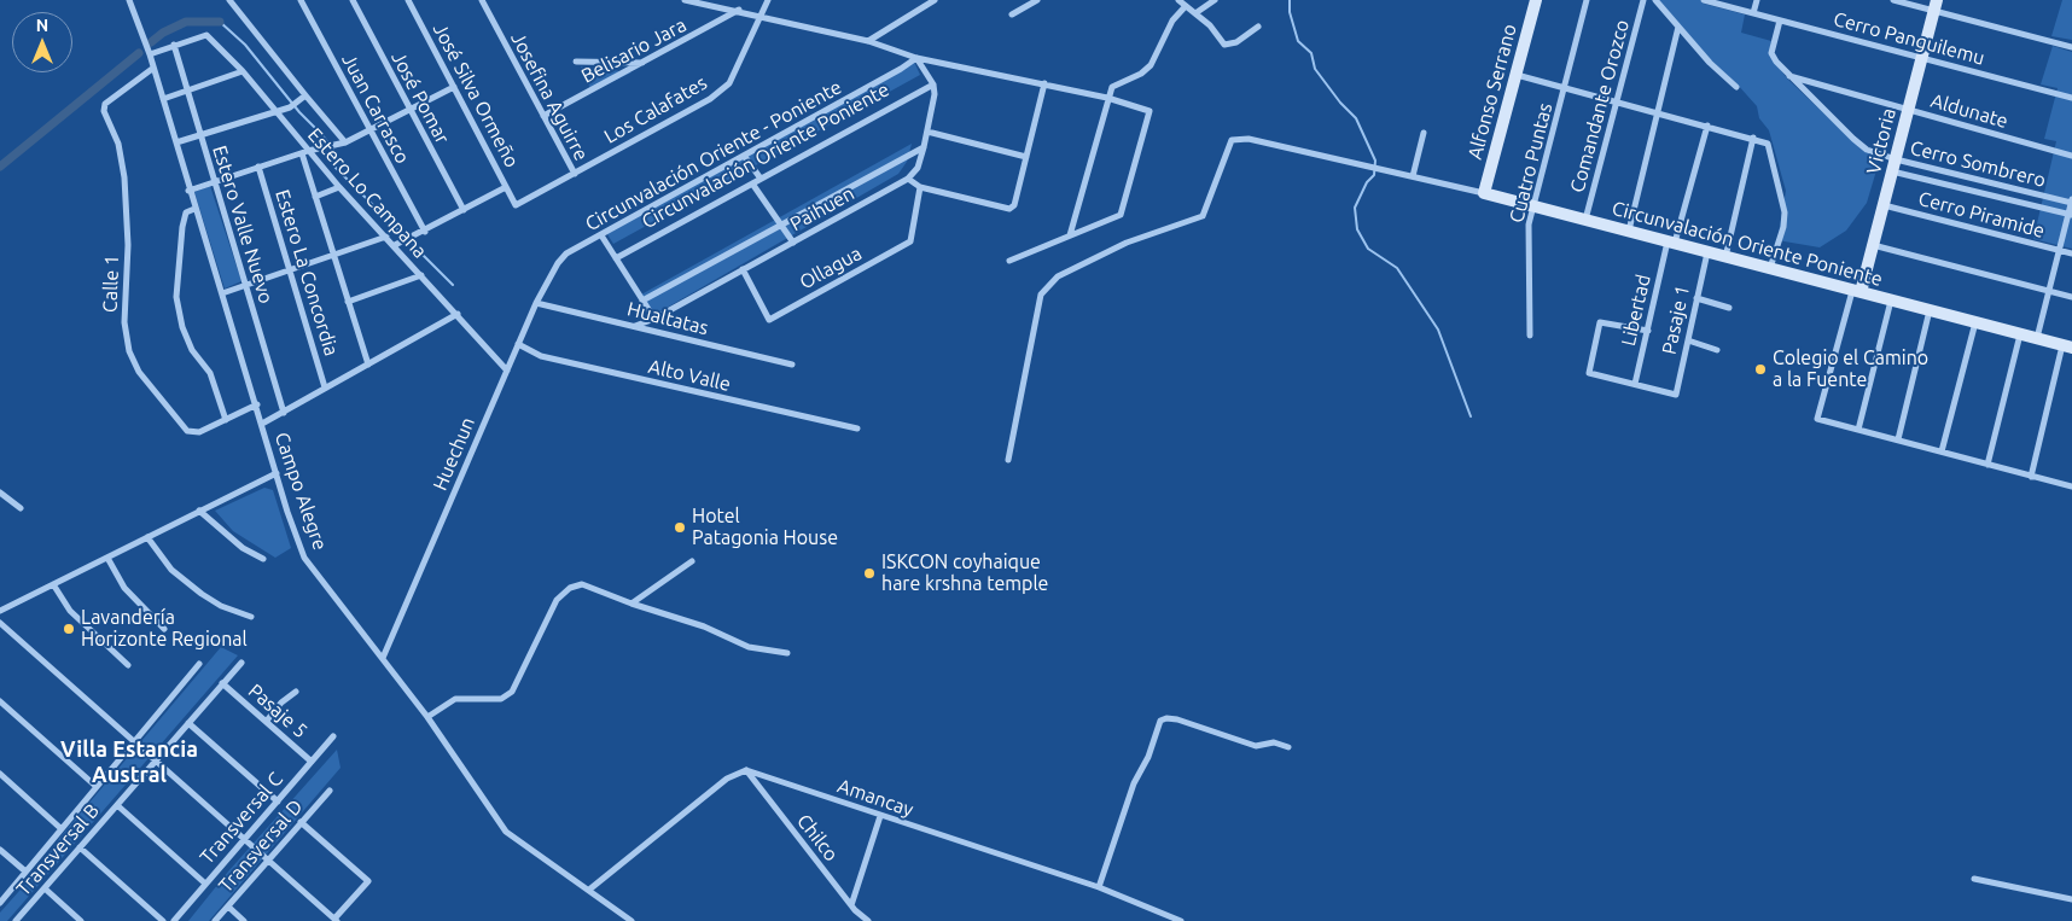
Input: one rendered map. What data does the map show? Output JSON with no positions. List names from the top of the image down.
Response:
{
  "streets": {
    "street": [
      "Cerro Panguilemu",
      "Belisario Jara",
      "Alfonso Serrano",
      "José Silva Ormeño",
      "Josefina Aguirre",
      "José Pomar",
      "Comandante Orozco",
      "Juan Carrasco",
      "Los Calafates",
      "Aldunate",
      "Victoria",
      "Circunvalación Oriente - Poniente",
      "Circunvalación Oriente Poniente",
      "Cuatro Puntas",
      "Cerro Sombrero",
      "Estero Lo Campana",
      "Paihuen",
      "Cerro Piramide",
      "Estero Valle Nuevo",
      "Ollagua",
      "Estero La Concordia",
      "Calle 1",
      "Libertad",
      "Hualtatas",
      "Pasaje 1",
      "Alto Valle",
      "Huechun",
      "Campo Alegre",
      "Pasaje 5",
      "Amancay",
      "Transversal C",
      "Chilco",
      "Transversal D",
      "Transversal B"
    ]
  },
  "crossings": [
    ["Cerro Panguilemu", "Victoria"],
    ["Cerro Panguilemu", "Cerro Sombrero"],
    ["Belisario Jara", "Josefina Aguirre"],
    ["Alfonso Serrano", "Circunvalación Oriente Poniente"],
    ["José Silva Ormeño", "Los Calafates"],
    ["Josefina Aguirre", "Los Calafates"],
    ["Comandante Orozco", "Circunvalación Oriente Poniente"],
    ["Aldunate", "Victoria"],
    ["Aldunate", "Cerro Sombrero"],
    ["Victoria", "Circunvalación Oriente Poniente"],
    ["Victoria", "Cerro Sombrero"],
    ["Victoria", "Cerro Piramide"],
    ["Circunvalación Oriente - Poniente", "Huechun"],
    ["Circunvalación Oriente Poniente", "Cuatro Puntas"],
    ["Circunvalación Oriente Poniente", "Libertad"],
    ["Circunvalación Oriente Poniente", "Pasaje 1"],
    ["Estero Lo Campana", "Estero Valle Nuevo"],
    ["Estero Lo Campana", "Huechun"],
    ["Paihuen", "Ollagua"],
    ["Paihuen", "Hualtatas"],
    ["Calle 1", "Campo Alegre"],
    ["Libertad", "Pasaje 1"],
    ["Hualtatas", "Huechun"],
    ["Alto Valle", "Huechun"],
    ["Huechun", "Campo Alegre"],
    ["Pasaje 5", "Transversal C"],
    ["Pasaje 5", "Transversal B"],
    ["Amancay", "Chilco"]
  ],
  "districts": ["Villa Estancia Austral"],
  "places": [
    "Colegio el Camino a la Fuente",
    "Hotel Patagonia House",
    "ISKCON coyhaique hare krshna temple",
    "Lavandería Horizonte Regional"
  ],
  "north": "top"
}
